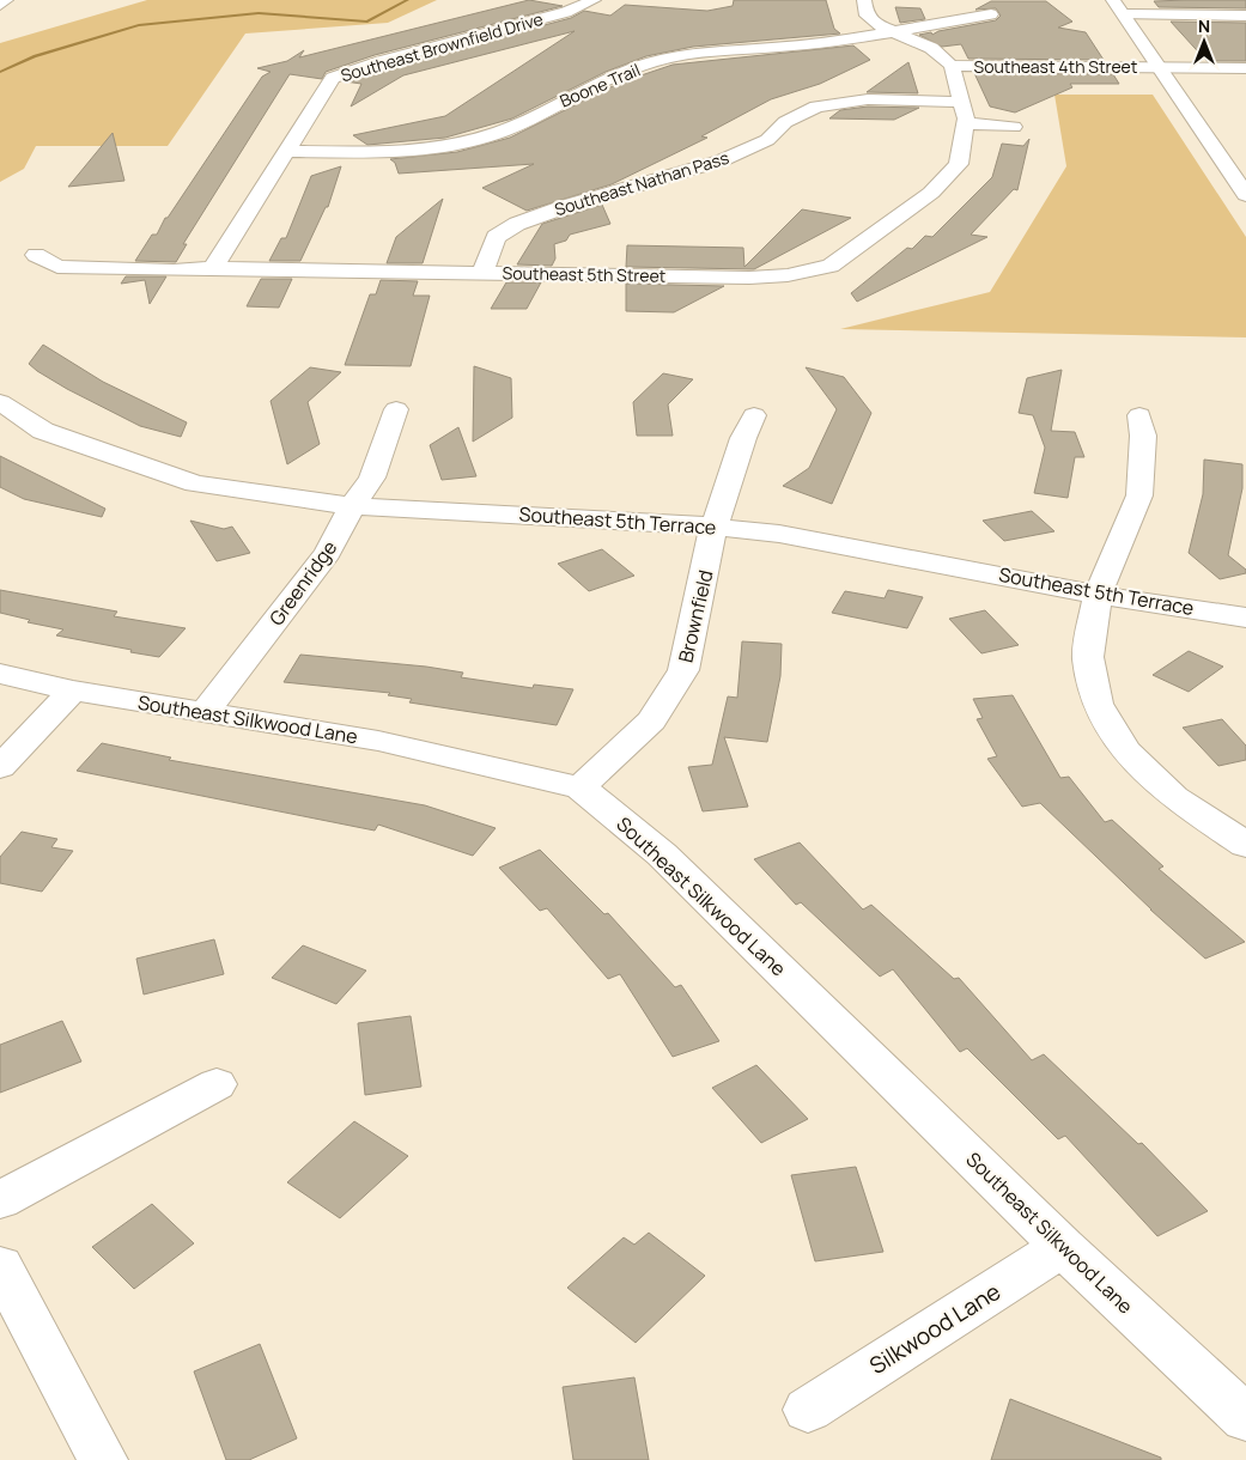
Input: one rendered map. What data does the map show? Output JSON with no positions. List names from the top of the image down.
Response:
{
  "streets": {
    "street": [
      "Southeast Brownfield Drive",
      "Southeast 4th Street",
      "Boone Trail",
      "Southeast Nathan Pass",
      "Southeast 5th Street",
      "Southeast 5th Terrace",
      "Greenridge",
      "Brownfield",
      "Southeast Silkwood Lane",
      "Silkwood Lane"
    ]
  },
  "crossings": [
    ["Southeast Brownfield Drive", "Boone Trail"],
    ["Southeast Brownfield Drive", "Southeast 5th Street"],
    ["Southeast Nathan Pass", "Southeast 5th Street"],
    ["Southeast 5th Terrace", "Greenridge"],
    ["Southeast 5th Terrace", "Brownfield"],
    ["Greenridge", "Southeast Silkwood Lane"],
    ["Brownfield", "Southeast Silkwood Lane"],
    ["Southeast Silkwood Lane", "Silkwood Lane"]
  ],
  "north": "top"
}
